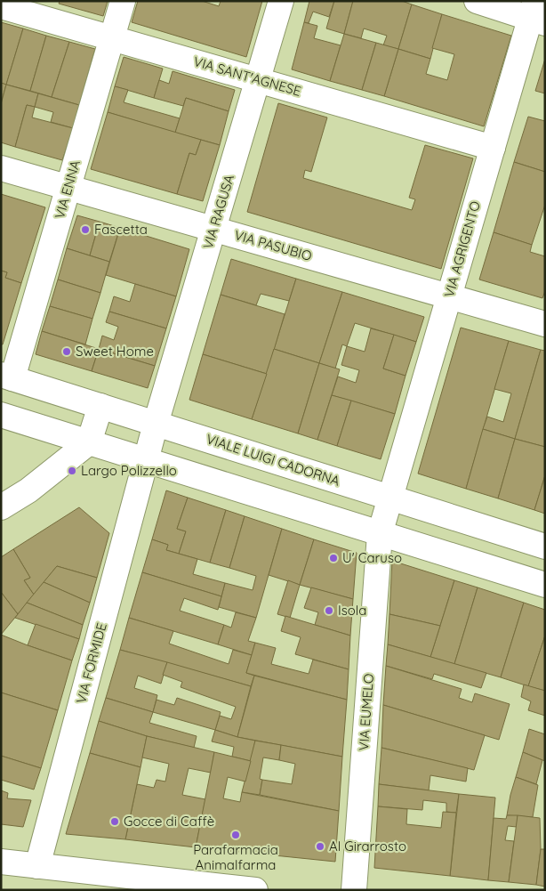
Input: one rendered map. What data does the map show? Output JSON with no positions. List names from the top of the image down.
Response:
{
  "streets": {
    "street": [
      "VIA SANT'AGNESE",
      "VIA ENNA",
      "VIA RAGUSA",
      "VIA PASUBIO",
      "VIA AGRIGENTO",
      "VIALE LUIGI CADORNA",
      "VIA FORMIDE",
      "VIA EUMELO"
    ]
  },
  "crossings": [
    ["VIA SANT'AGNESE", "VIA ENNA"],
    ["VIA SANT'AGNESE", "VIA RAGUSA"],
    ["VIA SANT'AGNESE", "VIA AGRIGENTO"],
    ["VIA ENNA", "VIA PASUBIO"],
    ["VIA ENNA", "VIALE LUIGI CADORNA"],
    ["VIA RAGUSA", "VIA PASUBIO"],
    ["VIA RAGUSA", "VIALE LUIGI CADORNA"],
    ["VIA RAGUSA", "VIA FORMIDE"],
    ["VIA PASUBIO", "VIA AGRIGENTO"],
    ["VIA AGRIGENTO", "VIALE LUIGI CADORNA"],
    ["VIA AGRIGENTO", "VIA EUMELO"]
  ],
  "places": [
    "Fascetta",
    "Sweet Home",
    "Largo Polizzello",
    "U' Caruso",
    "Isola",
    "Gocce di Caffè",
    "Parafarmacia Animalfarma",
    "Al Girarrosto"
  ]
}
